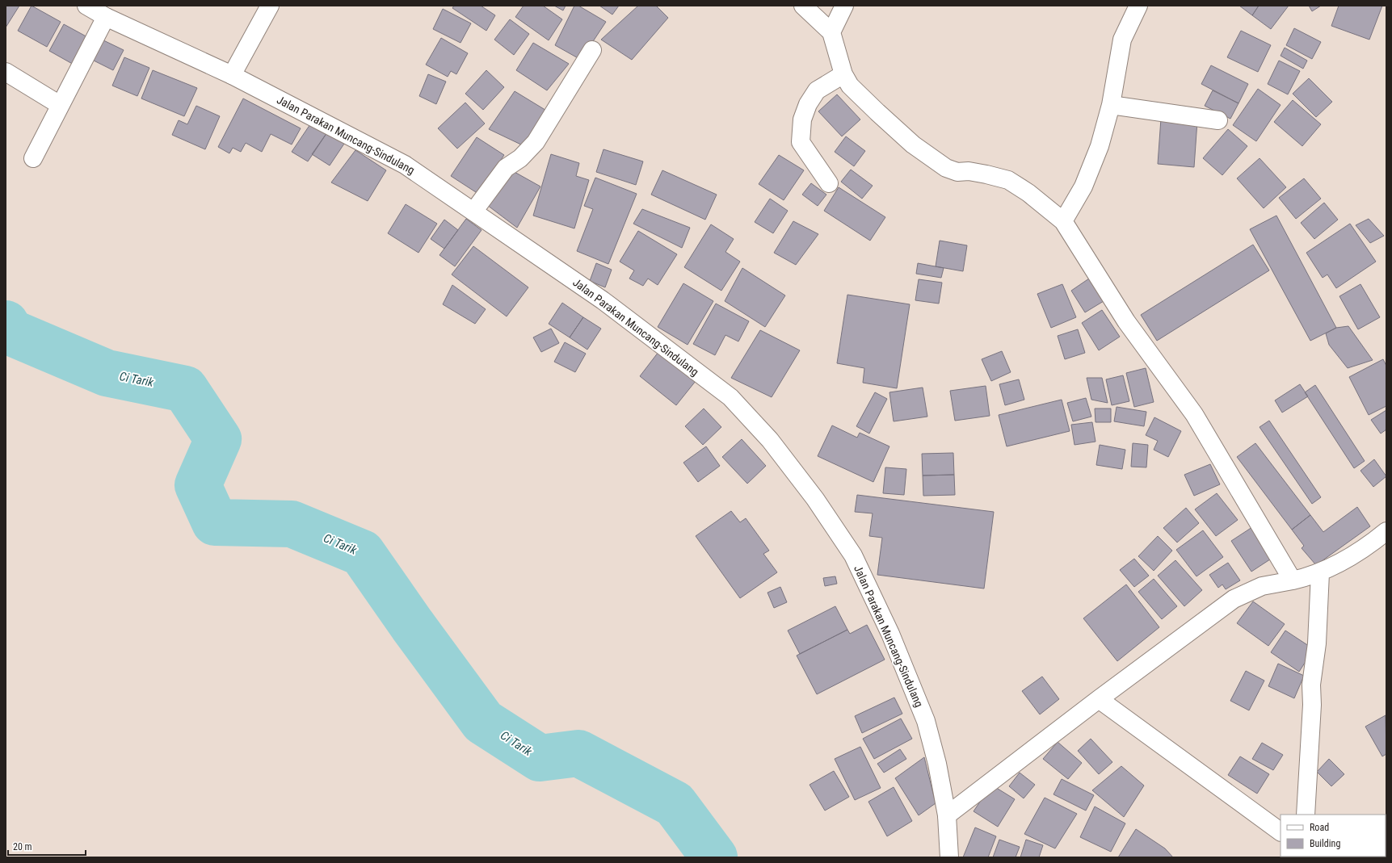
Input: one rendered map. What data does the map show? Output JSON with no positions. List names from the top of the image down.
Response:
{
  "streets": {
    "street": ["Jalan Parakan Muncang-Sindulang"]
  },
  "water": ["Ci Tarik"],
  "legend": ["Road", "Building"],
  "scale_bar": "20 m"
}
